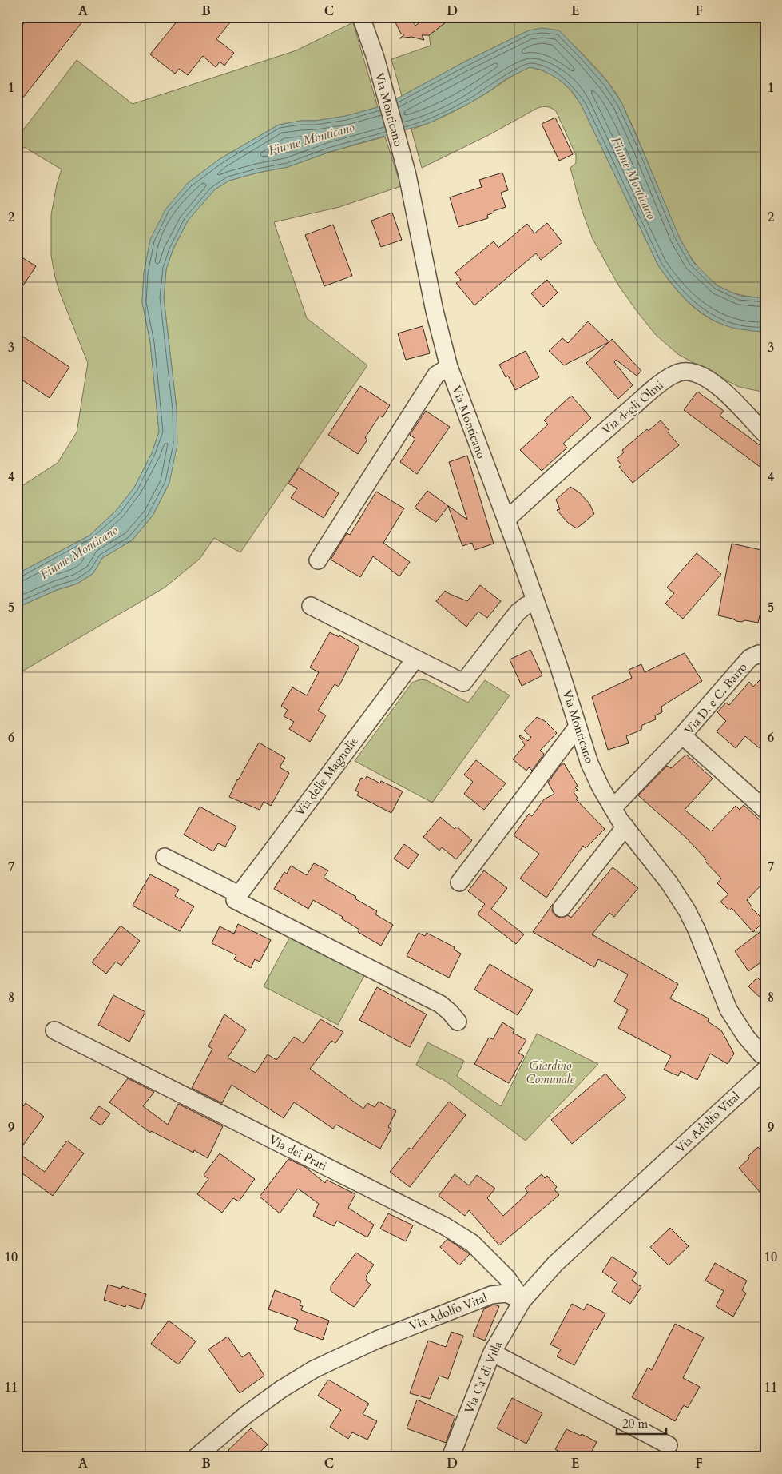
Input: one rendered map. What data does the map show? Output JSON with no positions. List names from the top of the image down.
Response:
{
  "streets": {
    "street": [
      "Via Monticano",
      "Via degli Olmi",
      "Via D. e C. Barro",
      "Via delle Magnolie",
      "Via Adolfo Vital",
      "Via dei Prati",
      "Via Ca' di Villa"
    ]
  },
  "crossings": [
    ["Via Monticano", "Via degli Olmi"],
    ["Via Adolfo Vital", "Via dei Prati"],
    ["Via Adolfo Vital", "Via Ca' di Villa"],
    ["Via dei Prati", "Via Ca' di Villa"]
  ],
  "water": ["Fiume Monticano"],
  "parks": ["Giardino Comunale"],
  "scale_bar": "20 m",
  "grid": {
    "columns": [
      "A",
      "B",
      "C",
      "D",
      "E",
      "F"
    ],
    "rows": [
      "1",
      "2",
      "3",
      "4",
      "5",
      "6",
      "7",
      "8",
      "9",
      "10",
      "11"
    ]
  }
}
